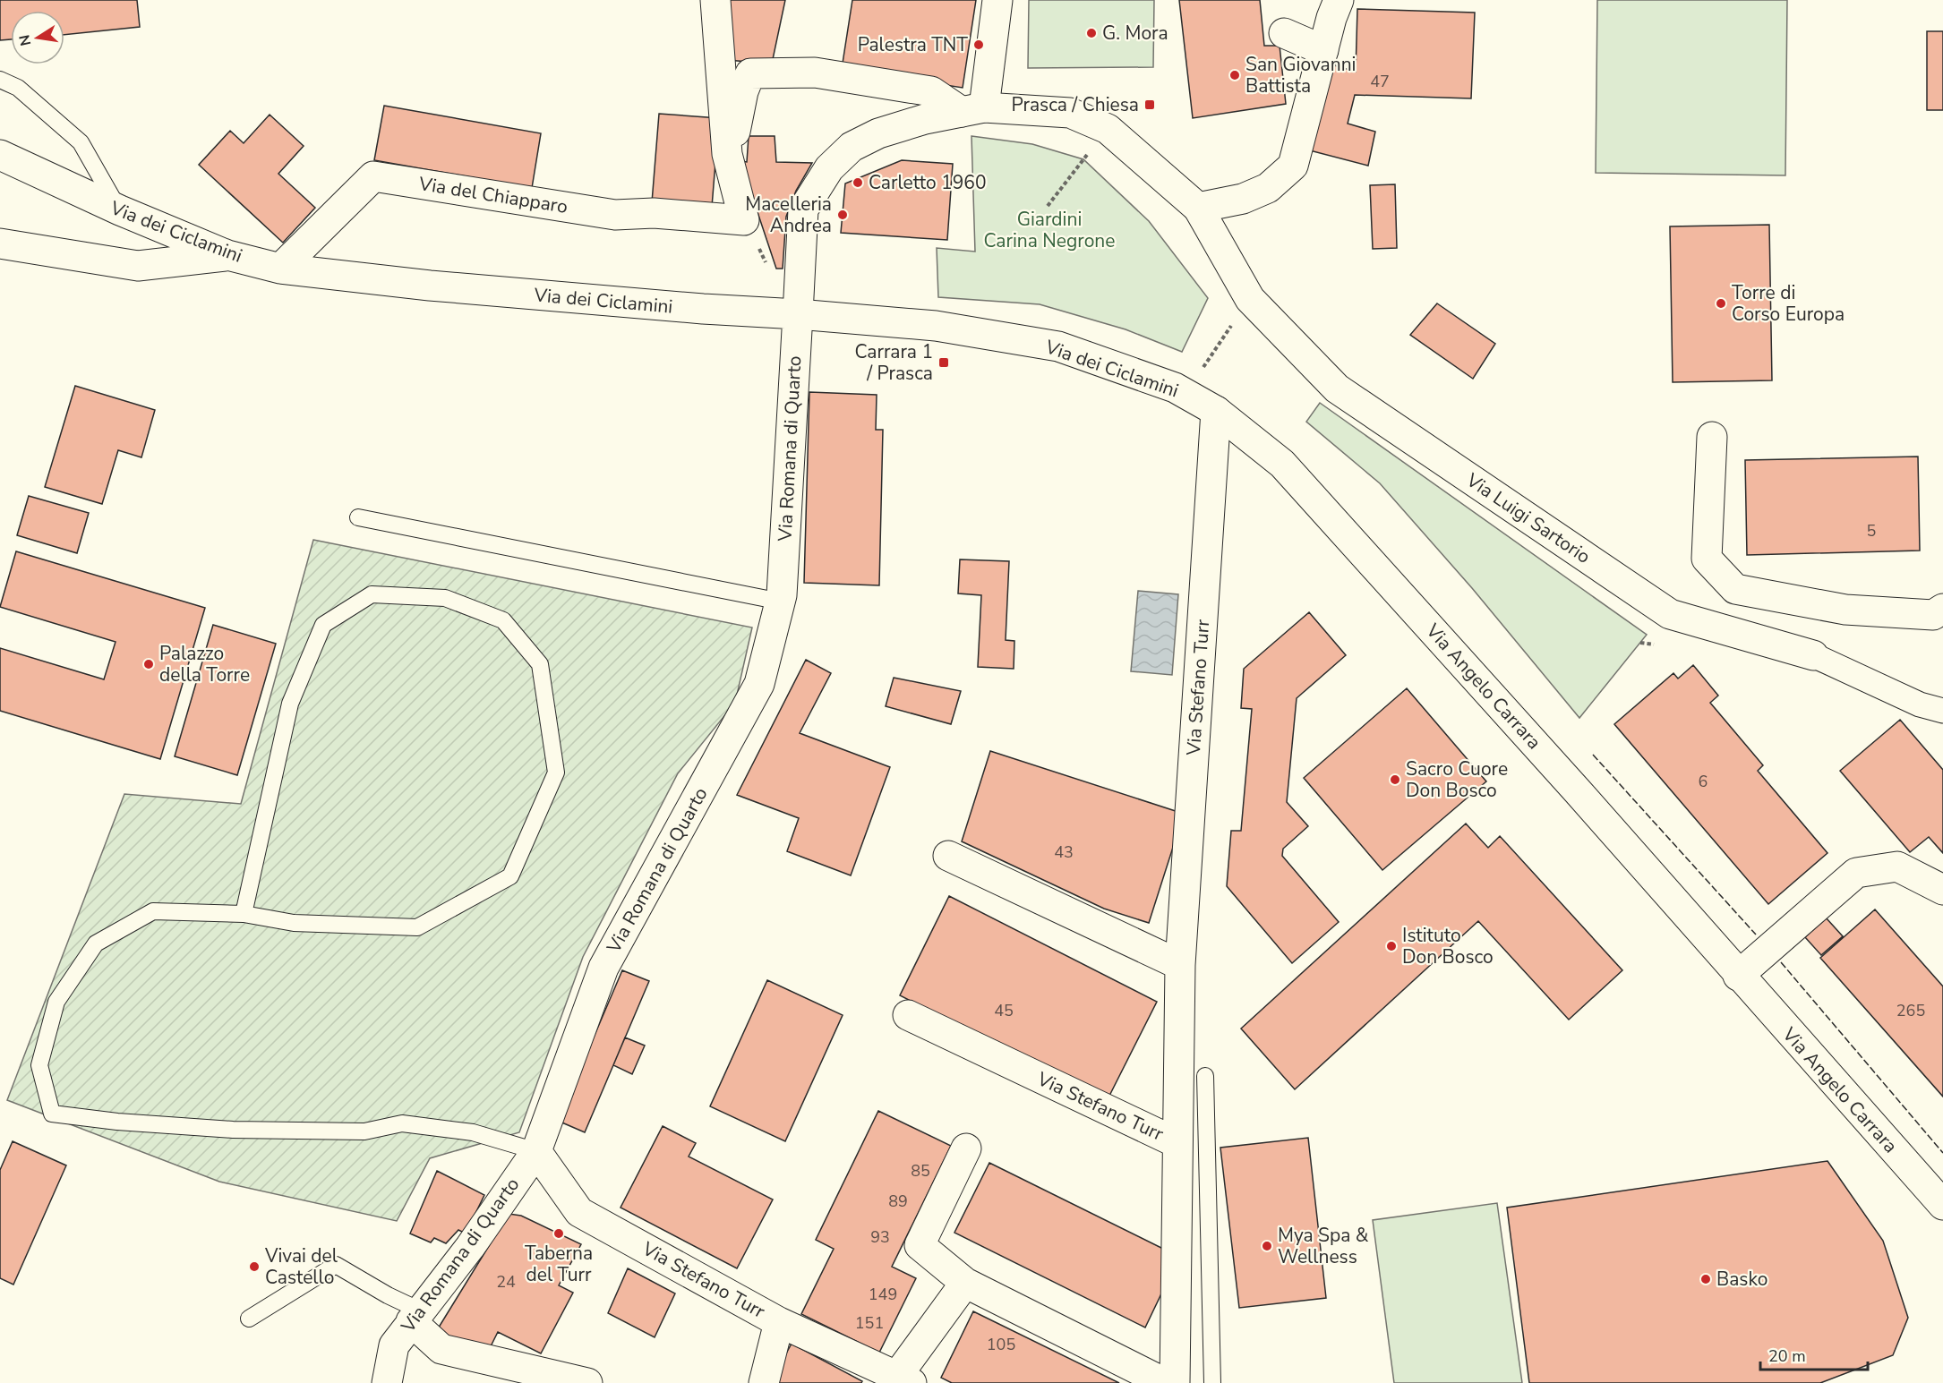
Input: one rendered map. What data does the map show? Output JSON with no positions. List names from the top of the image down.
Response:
{
  "streets": {
    "street": [
      "Via del Chiapparo",
      "Via dei Ciclamini",
      "Via Romana di Quarto",
      "Via Luigi Sartorio",
      "Via Angelo Carrara",
      "Via Stefano Turr"
    ]
  },
  "crossings": [
    ["Via del Chiapparo", "Via dei Ciclamini"],
    ["Via dei Ciclamini", "Via Romana di Quarto"],
    ["Via dei Ciclamini", "Via Angelo Carrara"],
    ["Via dei Ciclamini", "Via Stefano Turr"],
    ["Via Romana di Quarto", "Via Luigi Sartorio"],
    ["Via Romana di Quarto", "Via Stefano Turr"],
    ["Via Angelo Carrara", "Via Stefano Turr"]
  ],
  "parks": ["Giardini Carina Negrone"],
  "places": {
    "other": [
      "G. Mora",
      "Palestra TNT",
      "San Giovanni Battista",
      "Carletto 1960",
      "Macelleria Andrea",
      "Torre di Corso Europa",
      "Palazzo della Torre",
      "Sacro Cuore Don Bosco",
      "Istituto Don Bosco",
      "Taberna del Turr",
      "Mya Spa & Wellness",
      "Vivai del Castello",
      "Basko"
    ],
    "transit": ["Prasca / Chiesa", "Carrara 1 / Prasca"]
  },
  "house_numbers": [
    "47",
    "5",
    "6",
    "43",
    "45",
    "265",
    "85",
    "89",
    "93",
    "24",
    "149",
    "151",
    "105"
  ],
  "scale_bar": "20 m",
  "north": "left"
}
